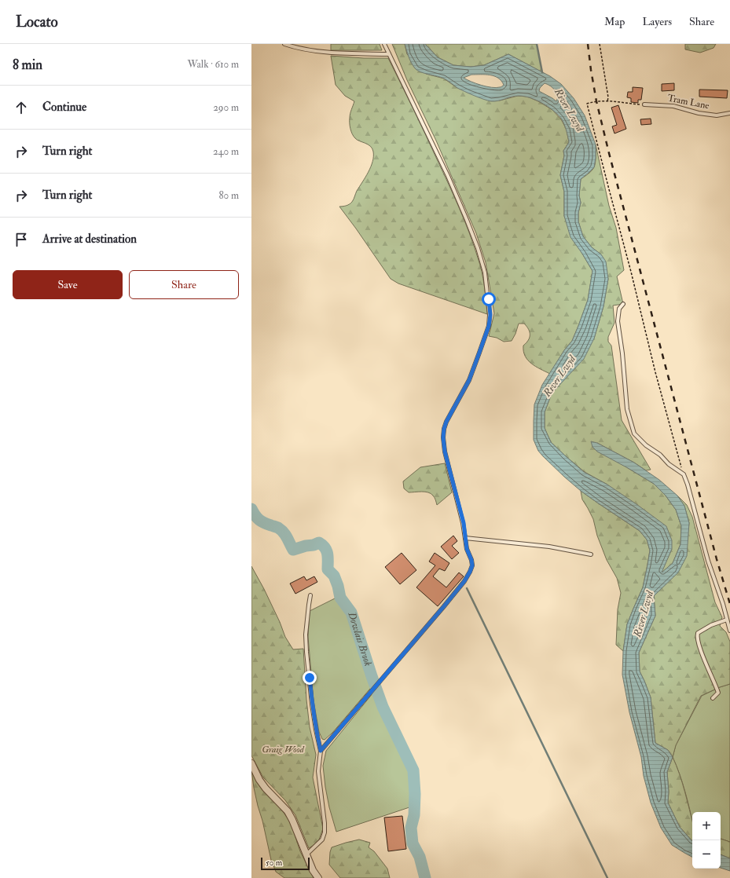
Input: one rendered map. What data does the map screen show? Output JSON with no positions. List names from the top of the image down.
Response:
{
  "streets": {
    "lane": ["Tram Lane"]
  },
  "water": ["River Lwyd", "Dowlais Brook"],
  "parks": ["Graig Wood"],
  "scale_bar": "50 m",
  "page": {
    "header": "Locato",
    "nav": ["Map", "Layers", "Share"],
    "heading": ["8 min", "Walk · 610 m"],
    "list": [
      ["Continue", "290 m"],
      ["Turn right", "240 m"],
      ["Turn right", "80 m"],
      "Arrive at destination"
    ],
    "buttons": ["Save", "Share"],
    "map_buttons": ["+", "−"],
    "scale": "50 m"
  }
}
